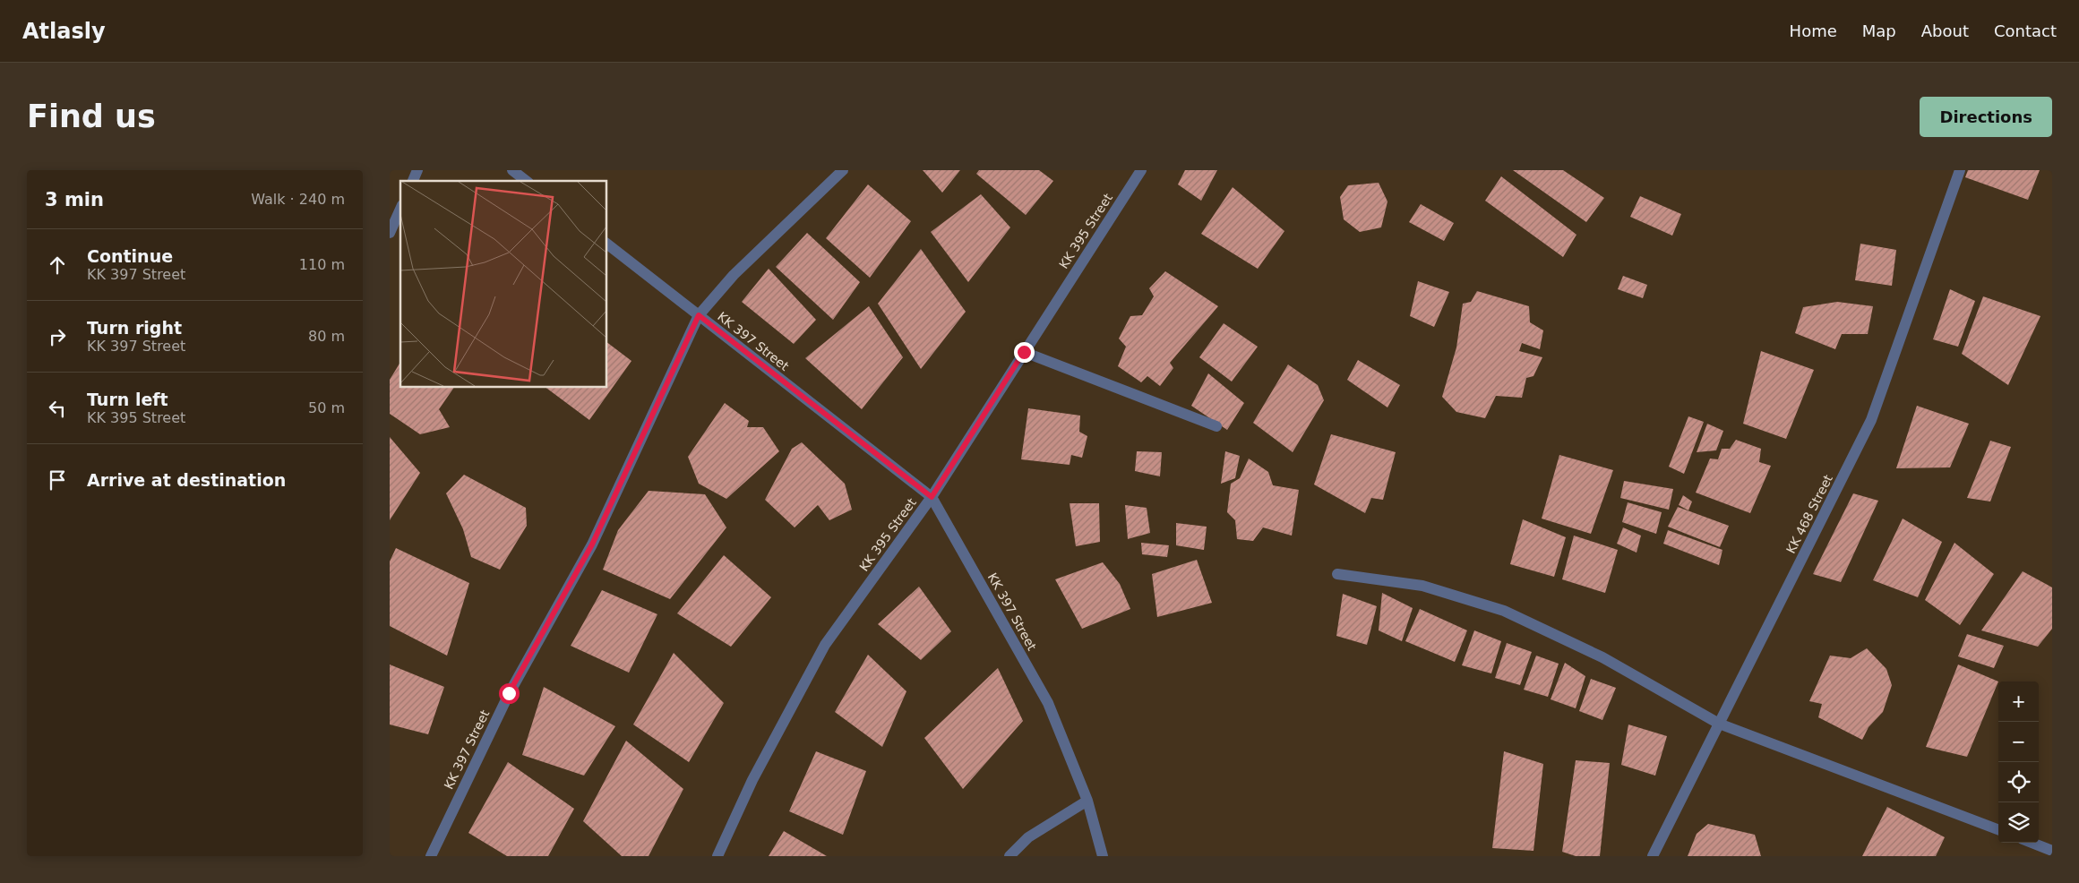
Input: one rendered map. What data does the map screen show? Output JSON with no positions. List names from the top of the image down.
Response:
{
  "streets": {
    "street": ["KK 395 Street", "KK 397 Street", "KK 468 Street"]
  },
  "crossings": [
    ["KK 395 Street", "KK 397 Street"]
  ],
  "page": {
    "header": "Atlasly",
    "nav": [
      "Home",
      "Map",
      "About",
      "Contact"
    ],
    "buttons": "Directions",
    "title": "Find us",
    "heading": ["3 min", "Walk · 240 m"],
    "list": [
      ["Continue", "KK 397 Street", "110 m"],
      ["Turn right", "KK 397 Street", "80 m"],
      ["Turn left", "KK 395 Street", "50 m"],
      "Arrive at destination"
    ],
    "map_buttons": ["+", "−"]
  }
}
